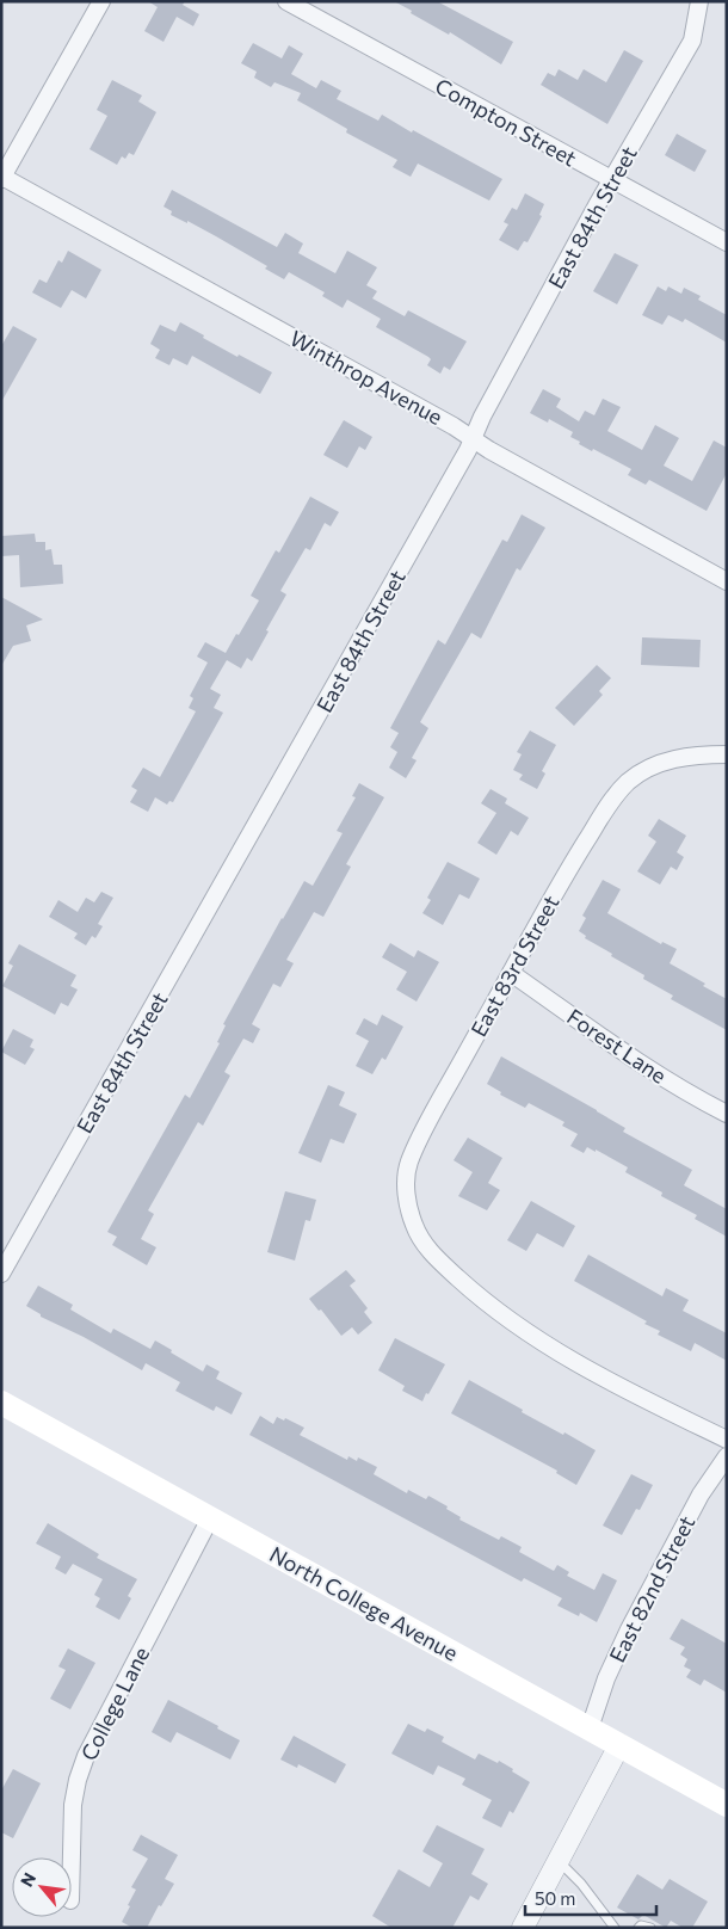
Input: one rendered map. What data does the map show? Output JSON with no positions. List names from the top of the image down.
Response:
{
  "streets": {
    "main road": ["North College Avenue"],
    "street": [
      "Compton Street",
      "East 84th Street",
      "Winthrop Avenue",
      "East 83rd Street",
      "Forest Lane",
      "East 82nd Street",
      "College Lane"
    ]
  },
  "crossings": [
    ["Compton Street", "East 84th Street"],
    ["East 84th Street", "Winthrop Avenue"],
    ["East 83rd Street", "Forest Lane"],
    ["East 82nd Street", "North College Avenue"],
    ["North College Avenue", "College Lane"]
  ],
  "scale_bar": "50 m",
  "north": "top left"
}
